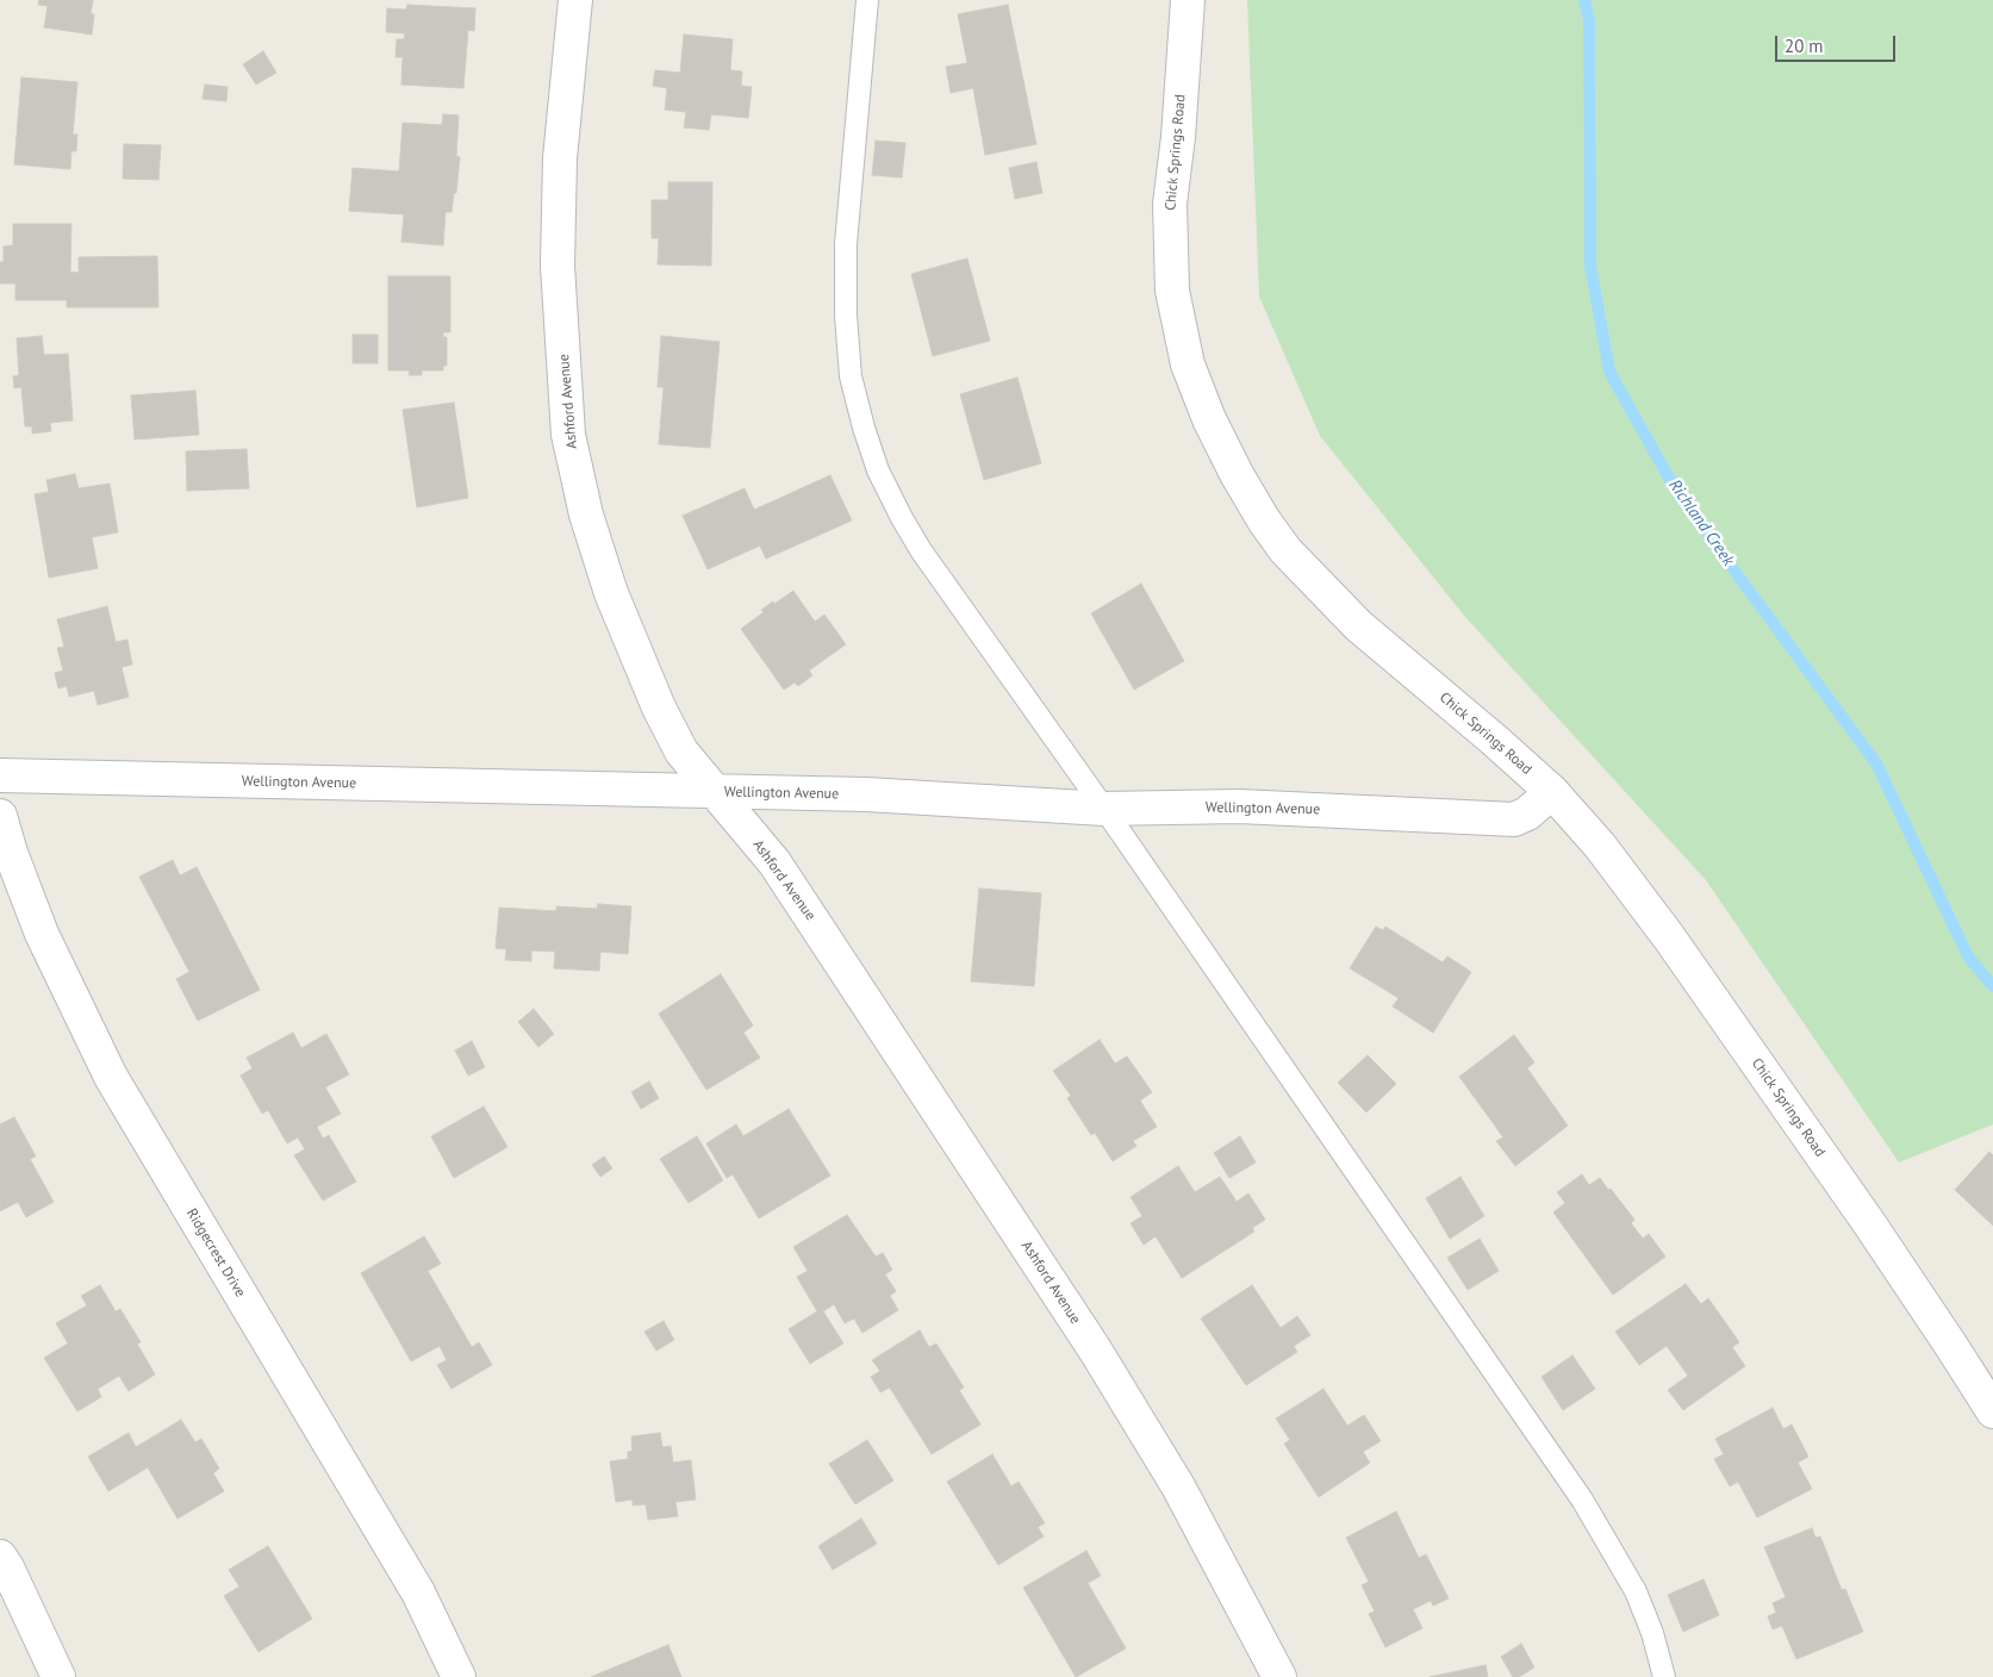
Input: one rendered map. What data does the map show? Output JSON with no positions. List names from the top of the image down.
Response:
{
  "streets": {
    "street": [
      "Chick Springs Road",
      "Ashford Avenue",
      "Wellington Avenue",
      "Ridgecrest Drive"
    ]
  },
  "crossings": [
    ["Chick Springs Road", "Wellington Avenue"],
    ["Ashford Avenue", "Wellington Avenue"]
  ],
  "water": ["Richland Creek"],
  "scale_bar": "20 m"
}
